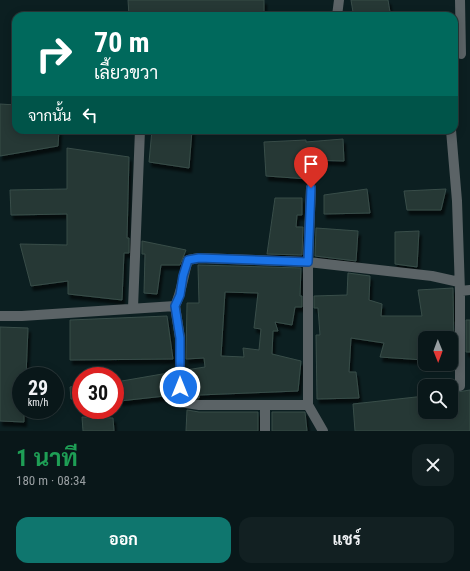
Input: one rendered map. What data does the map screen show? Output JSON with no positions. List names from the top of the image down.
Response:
{
  "north": "bottom",
  "page": {
    "turn": ["70 m", "เลี้ยวขวา"],
    "then": "จากนั้น",
    "speed": "29 km/h",
    "limit": "30",
    "heading": ["1 นาที", "180 m · 08:34"],
    "buttons": ["ออก", "แชร์"]
  }
}
